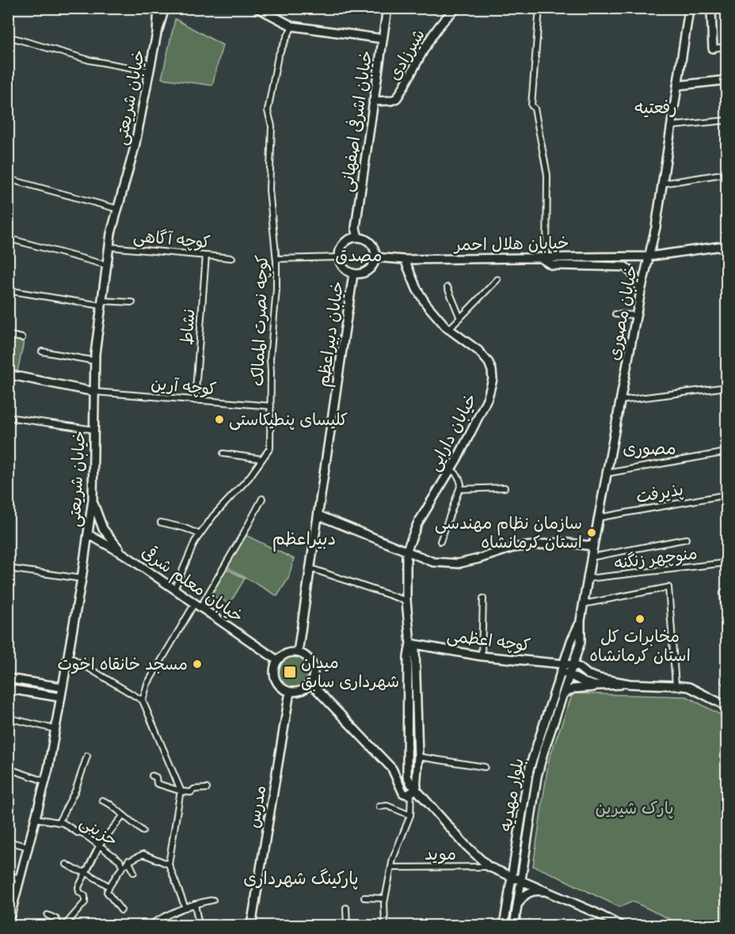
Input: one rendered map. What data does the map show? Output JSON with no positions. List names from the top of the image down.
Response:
{
  "streets": {
    "main road": [
      "شیرزادی",
      "خیابان شریعتی",
      "خیابان اشرفی اصفهانی",
      "خیابان هلال احمر",
      "خیابان مصوری",
      "خیابان دبیراعظم",
      "خیابان دارایی",
      "خیابان معلم شرقی",
      "کوچه اعظمی",
      "بلوار مهدیه",
      "مدرس"
    ],
    "street": [
      "کوچه آگاهی",
      "کوچه نصرت الممالک",
      "نشاط",
      "کوچه آرین",
      "پذیرفت",
      "منوچهر زنگنه",
      "حزینی",
      "موید"
    ]
  },
  "crossings": [
    ["شیرزادی", "خیابان اشرفی اصفهانی"],
    ["خیابان شریعتی", "کوچه آگاهی"],
    ["خیابان شریعتی", "کوچه آرین"],
    ["خیابان شریعتی", "خیابان معلم شرقی"],
    ["خیابان شریعتی", "حزینی"],
    ["خیابان اشرفی اصفهانی", "خیابان هلال احمر"],
    ["خیابان اشرفی اصفهانی", "خیابان دبیراعظم"],
    ["کوچه آگاهی", "نشاط"],
    ["خیابان هلال احمر", "خیابان مصوری"],
    ["خیابان هلال احمر", "خیابان دبیراعظم"],
    ["خیابان هلال احمر", "خیابان دارایی"],
    ["خیابان مصوری", "پذیرفت"],
    ["خیابان مصوری", "منوچهر زنگنه"],
    ["خیابان مصوری", "کوچه اعظمی"],
    ["خیابان مصوری", "بلوار مهدیه"],
    ["کوچه نصرت الممالک", "کوچه آرین"],
    ["کوچه نصرت الممالک", "خیابان معلم شرقی"],
    ["نشاط", "کوچه آرین"],
    ["خیابان دبیراعظم", "خیابان معلم شرقی"],
    ["خیابان دبیراعظم", "مدرس"],
    ["خیابان دارایی", "کوچه اعظمی"],
    ["خیابان معلم شرقی", "مدرس"],
    ["کوچه اعظمی", "بلوار مهدیه"]
  ],
  "districts": [
    "رفعتیه",
    "مصدق",
    "مصوری",
    "دبیراعظم",
    "پارکینگ شهرداری"
  ],
  "parks": ["پارک شیرین"],
  "places": {
    "other": [
      "کلیسای پنطیکاستی",
      "سازمان نظام مهندسی استان کرمانشاه",
      "مخابرات کل استان کرمانشاه",
      "مسجد خانقاه اخوت"
    ],
    "transit": ["میدان شهرداری سابق"]
  }
}
